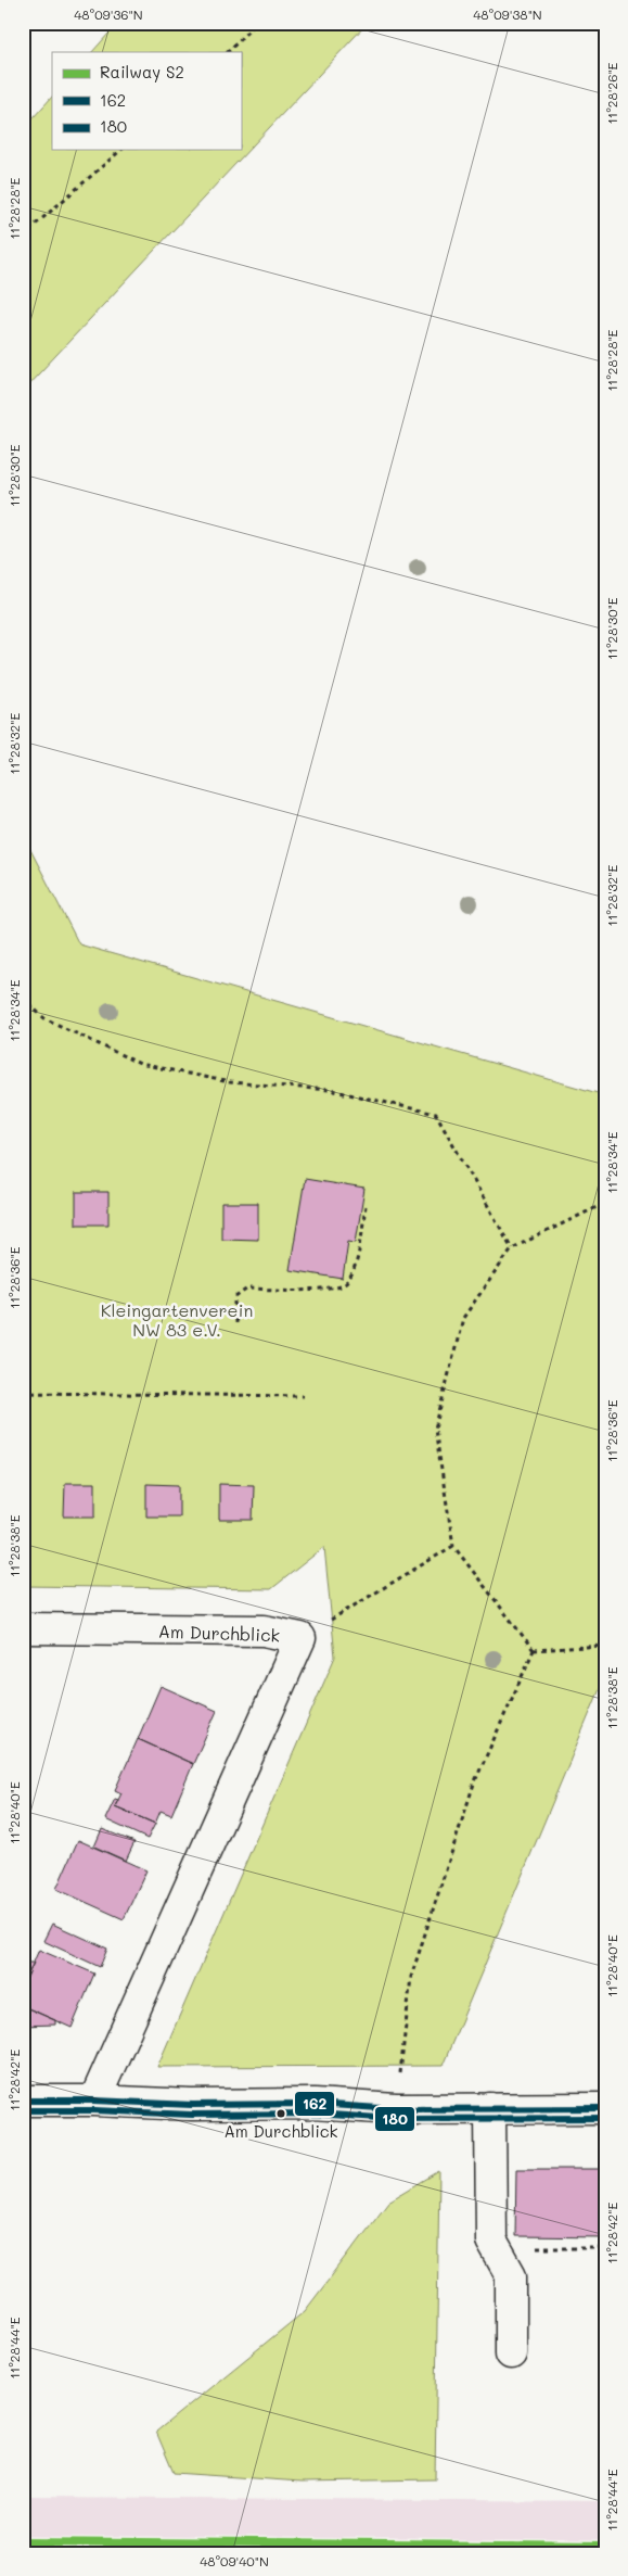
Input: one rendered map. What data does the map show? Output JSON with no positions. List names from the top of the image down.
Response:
{
  "streets": {
    "street": ["Am Durchblick"]
  },
  "parks": ["Kleingartenverein NW 83 e.V."],
  "places": ["Am Durchblick"],
  "lines": ["transit line 162", "transit line 180", "rail line S2"],
  "legend": ["Railway S2", "162", "180"],
  "coordinates": [
    "48°09'36\"N",
    "48°09'38\"N",
    "11°28'26\"E",
    "11°28'28\"E",
    "11°28'30\"E",
    "11°28'32\"E",
    "11°28'34\"E",
    "11°28'36\"E",
    "11°28'38\"E",
    "11°28'40\"E",
    "11°28'42\"E",
    "11°28'44\"E",
    "48°09'40\"N"
  ]
}
